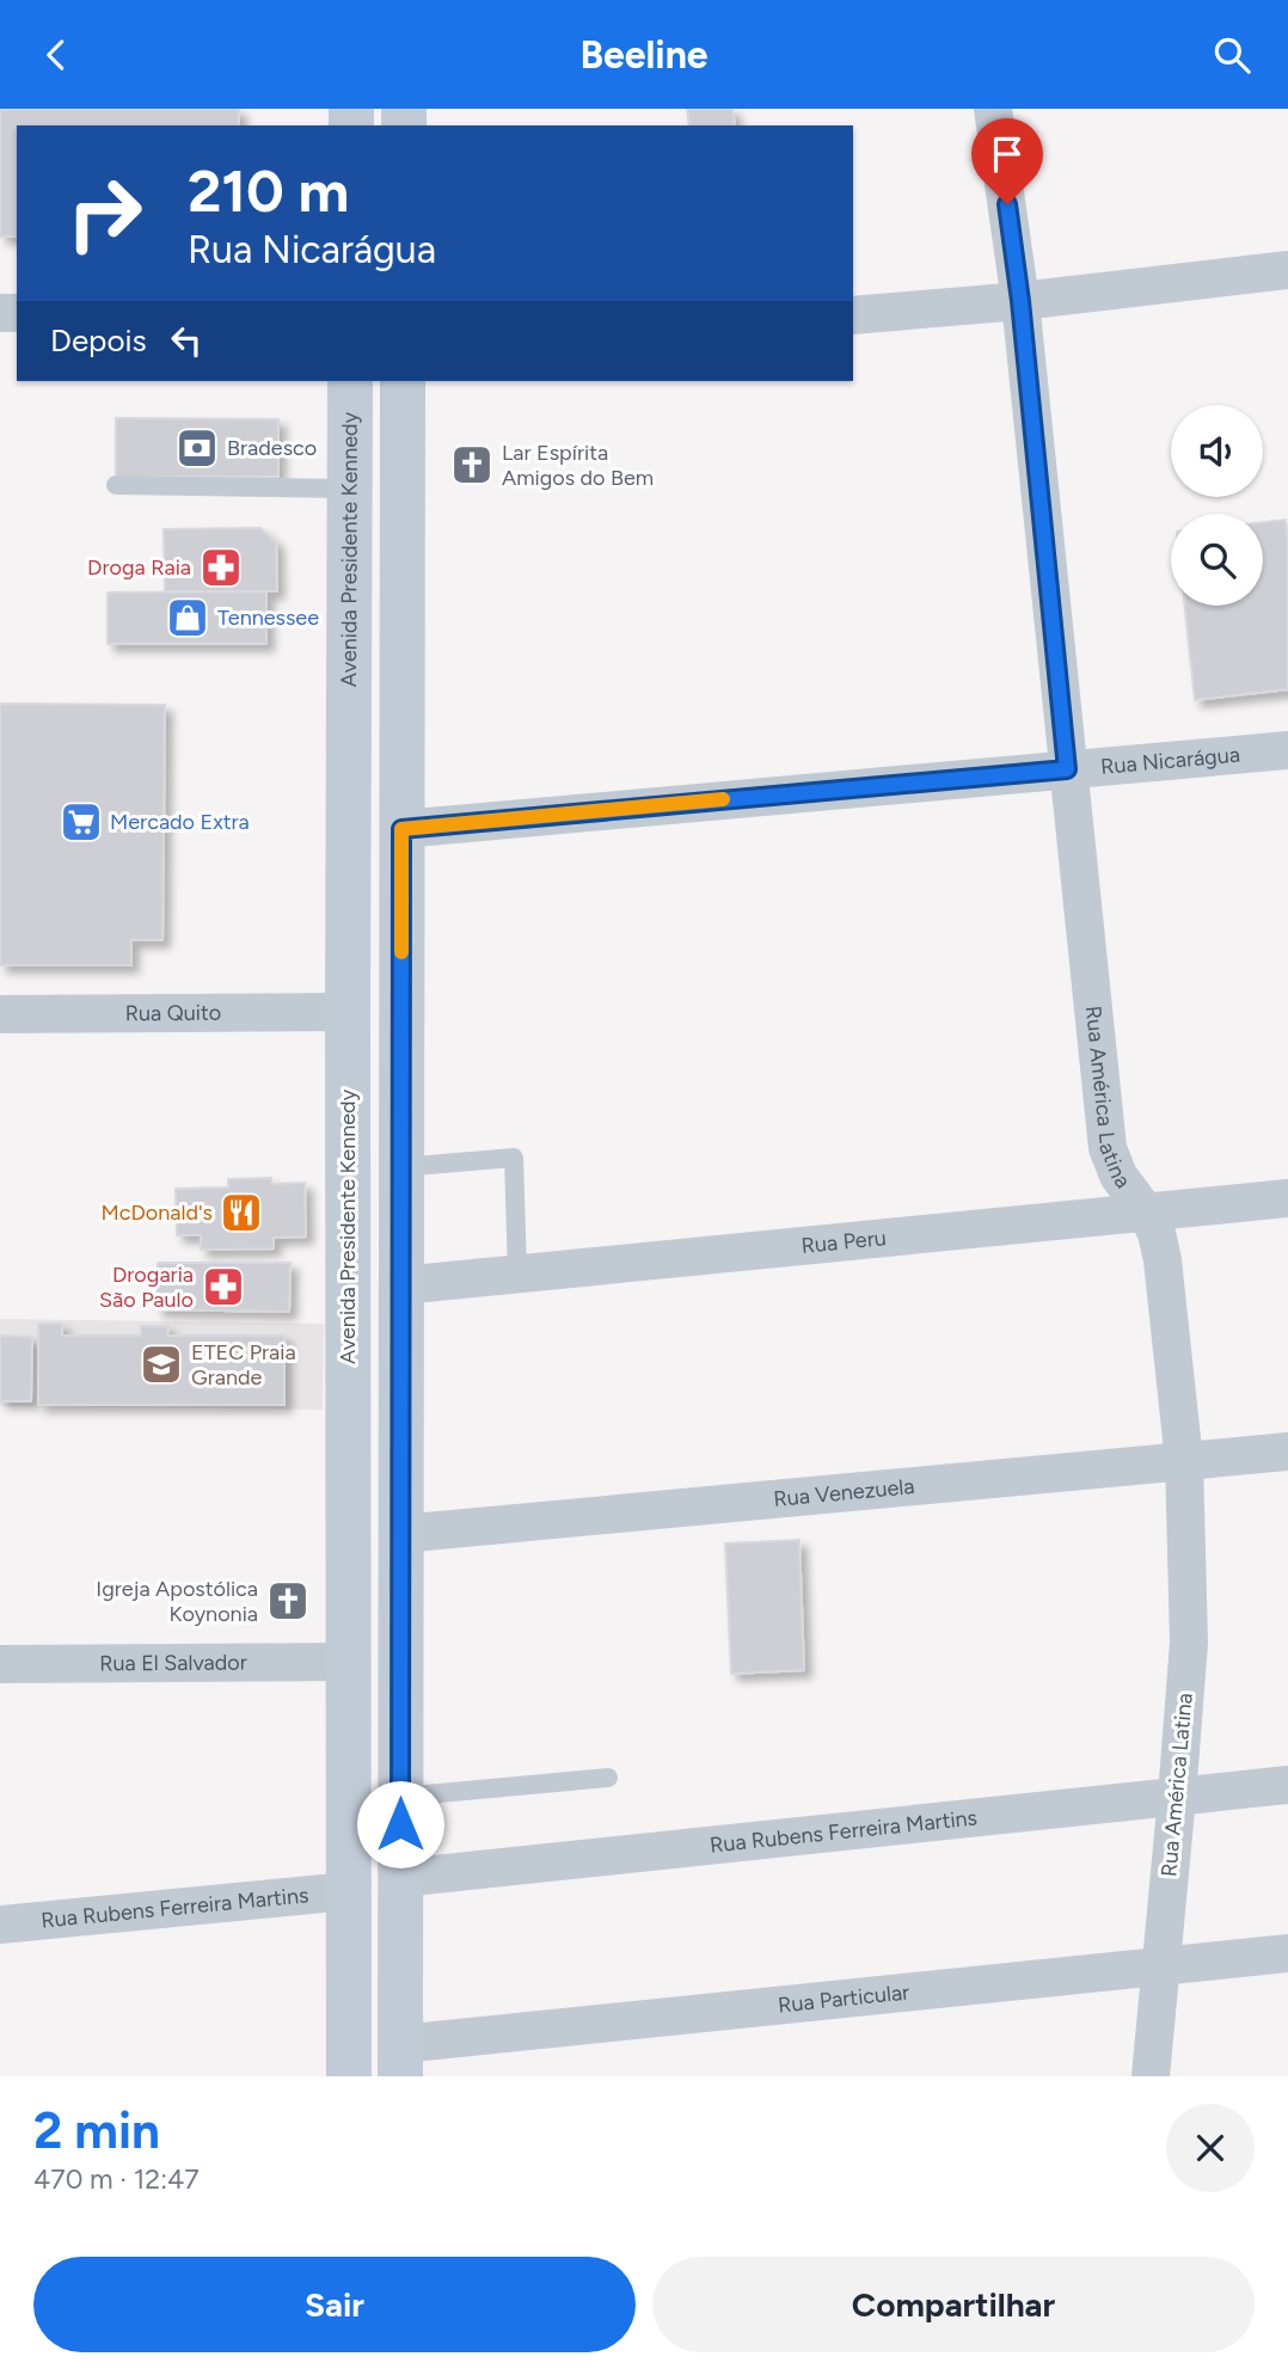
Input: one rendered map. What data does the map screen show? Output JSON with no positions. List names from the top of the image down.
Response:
{
  "streets": {
    "main road": ["Avenida Presidente Kennedy"],
    "street": [
      "Rua Nicarágua",
      "Rua Quito",
      "Rua América Latina",
      "Rua Peru",
      "Rua Venezuela",
      "Rua El Salvador",
      "Rua Rubens Ferreira Martins",
      "Rua Particular"
    ]
  },
  "crossings": [
    ["Avenida Presidente Kennedy", "Rua Quito"],
    ["Avenida Presidente Kennedy", "Rua El Salvador"],
    ["Avenida Presidente Kennedy", "Rua Rubens Ferreira Martins"],
    ["Rua Nicarágua", "Rua América Latina"],
    ["Rua América Latina", "Rua Peru"],
    ["Rua América Latina", "Rua Venezuela"],
    ["Rua América Latina", "Rua Rubens Ferreira Martins"],
    ["Rua América Latina", "Rua Particular"]
  ],
  "places": {
    "bank": ["Bradesco"],
    "church": ["Lar Espírita Amigos do Bem", "Igreja Apostólica Koynonia"],
    "pharmacy": ["Droga Raia", "Drogaria São Paulo"],
    "shop": ["Tennessee"],
    "supermarket": ["Mercado Extra"],
    "restaurant": ["McDonald's"],
    "school or university": ["ETEC Praia Grande"]
  },
  "page": {
    "header": "Beeline",
    "turn": ["210 m", "Rua Nicarágua"],
    "then": "Depois",
    "heading": ["2 min", "470 m · 12:47"],
    "buttons": ["Sair", "Compartilhar"]
  }
}
